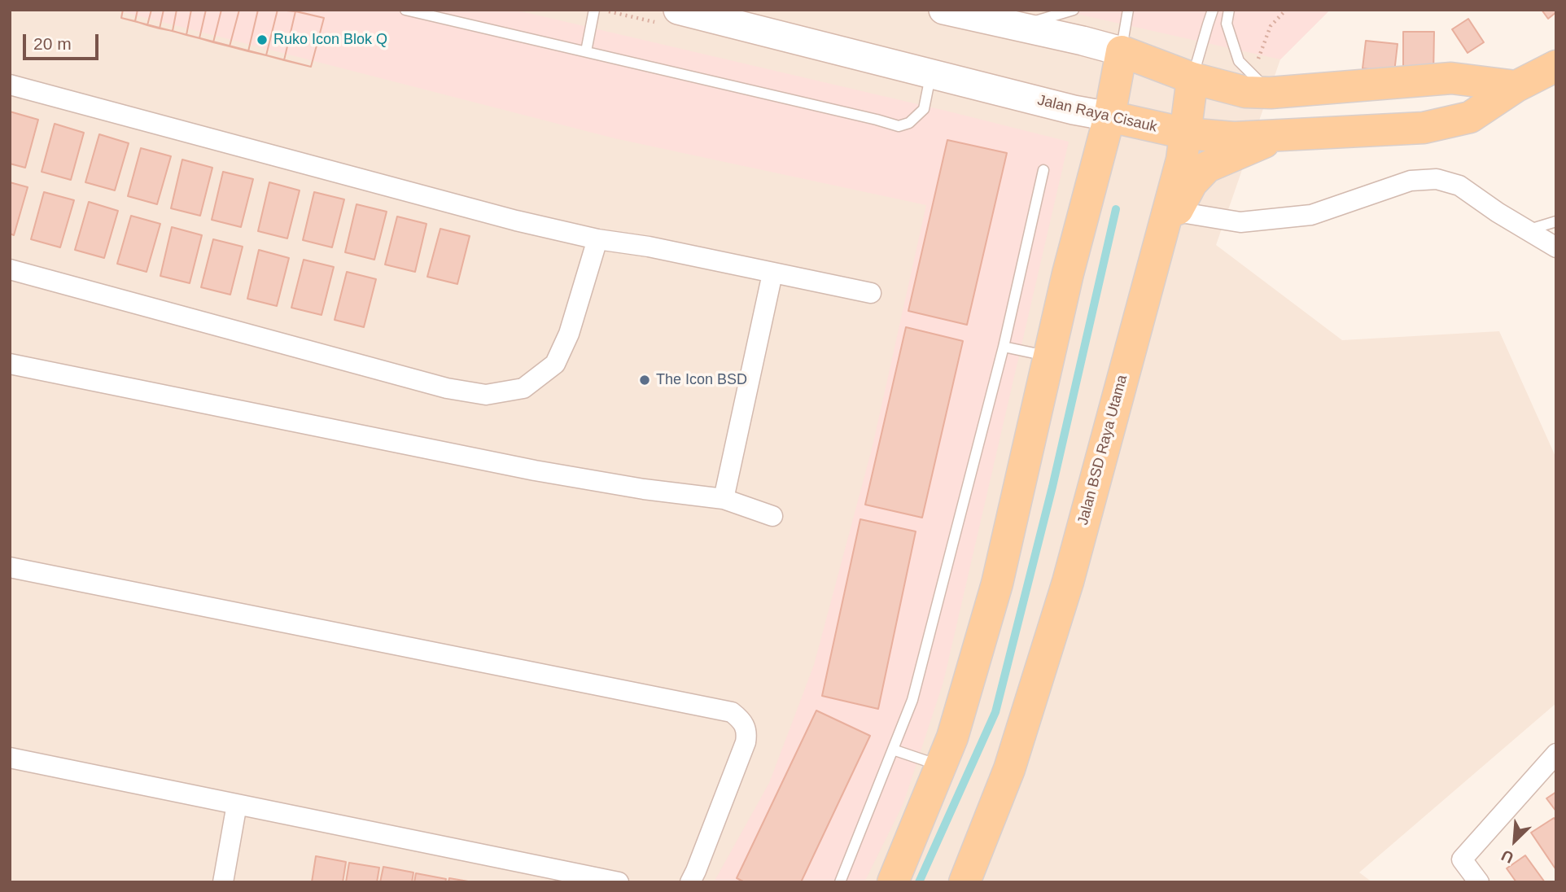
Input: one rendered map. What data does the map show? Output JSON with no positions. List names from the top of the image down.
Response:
{
  "streets": {
    "main road": ["Jalan Raya Cisauk", "Jalan BSD Raya Utama"]
  },
  "crossings": [
    ["Jalan Raya Cisauk", "Jalan BSD Raya Utama"]
  ],
  "places": ["Ruko Icon Blok Q", "The Icon BSD"],
  "scale_bar": "20 m",
  "north": "bottom left"
}
